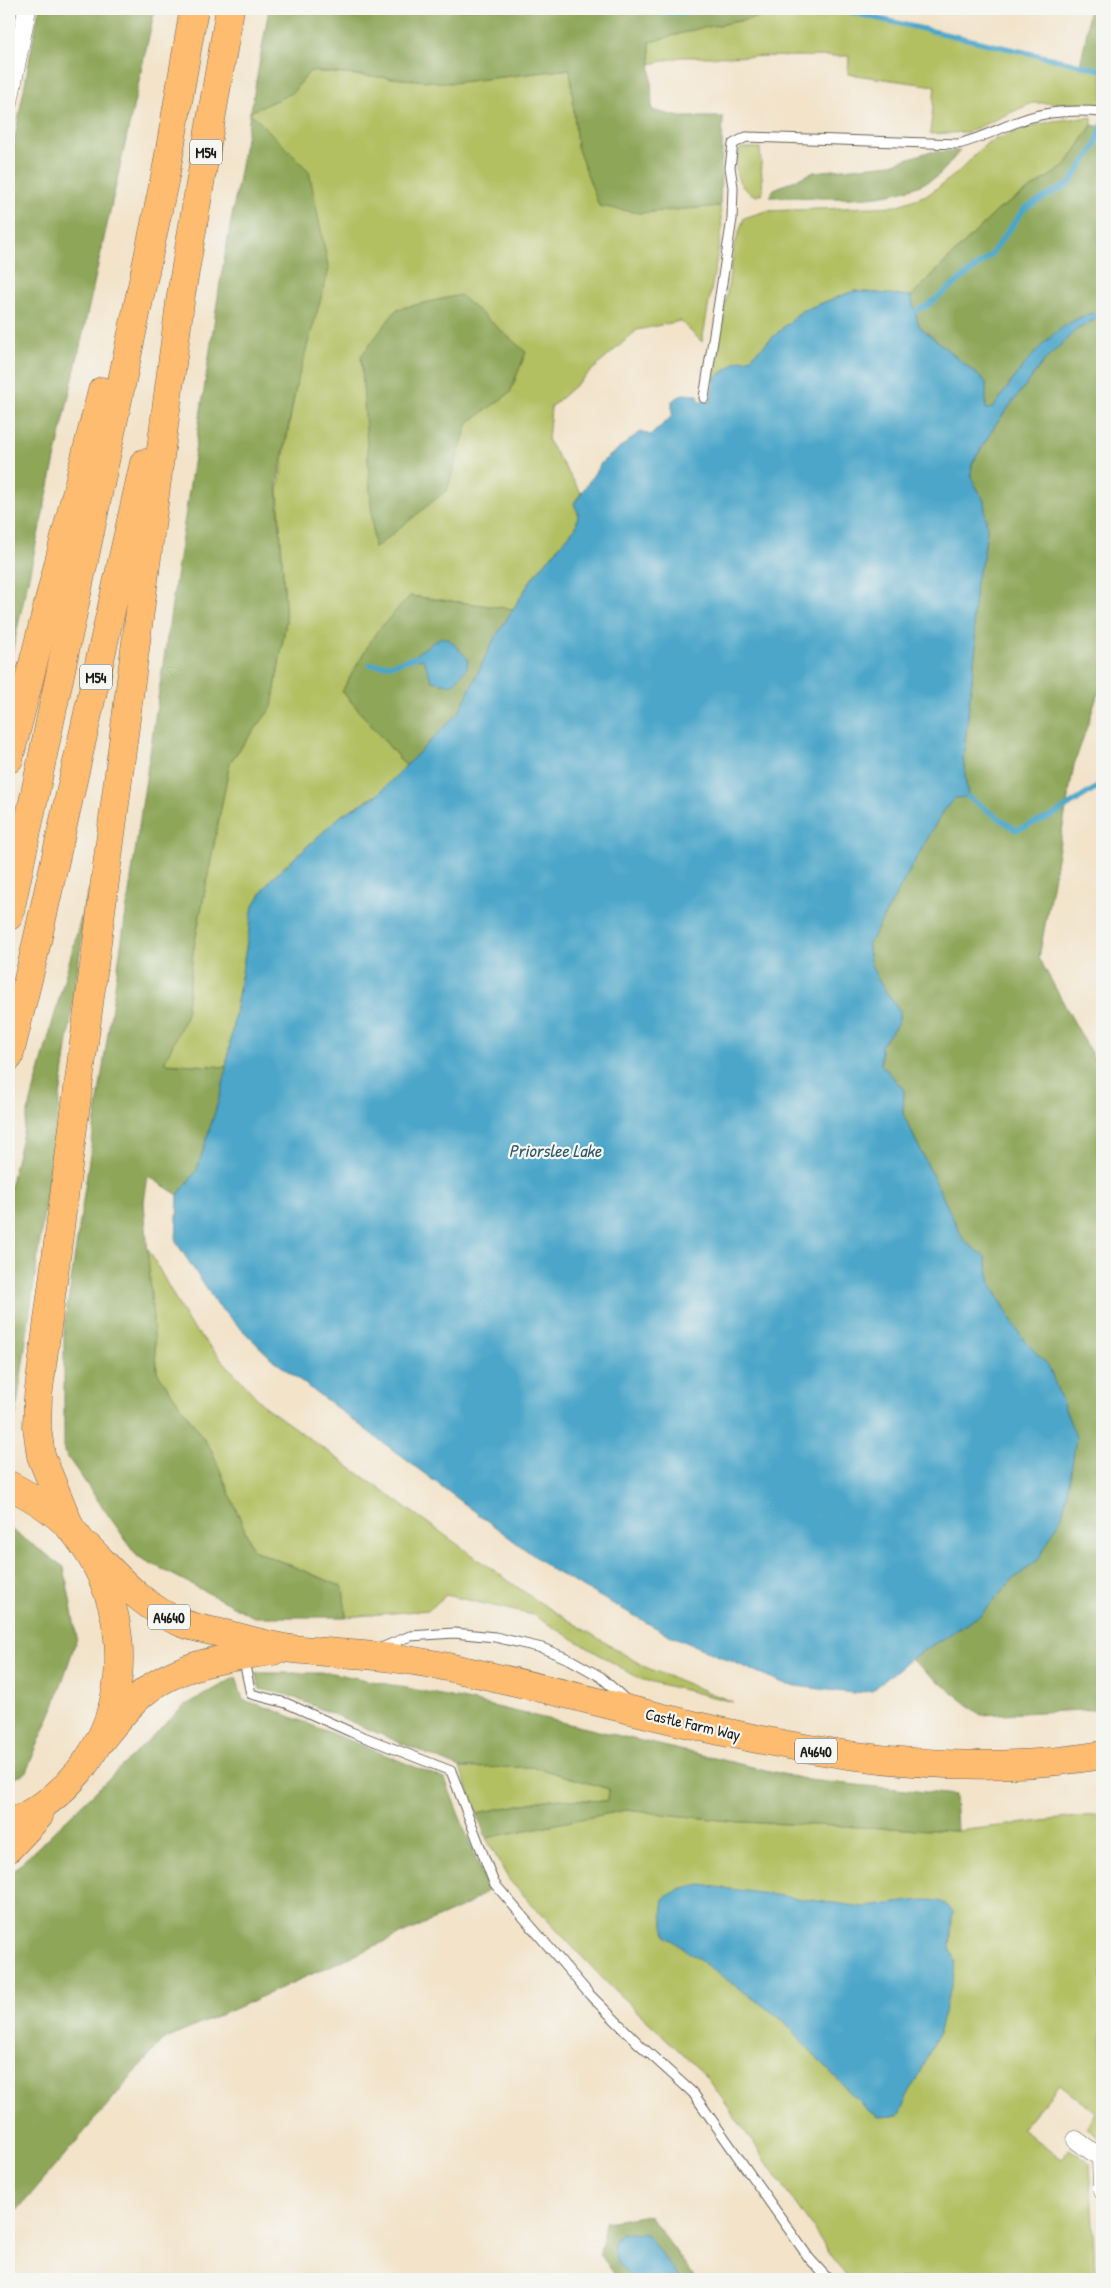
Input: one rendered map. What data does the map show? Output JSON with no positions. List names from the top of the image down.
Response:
{
  "streets": {
    "main road": ["M54", "A4640", "Castle Farm Way"]
  },
  "water": ["Priorslee Lake"]
}
